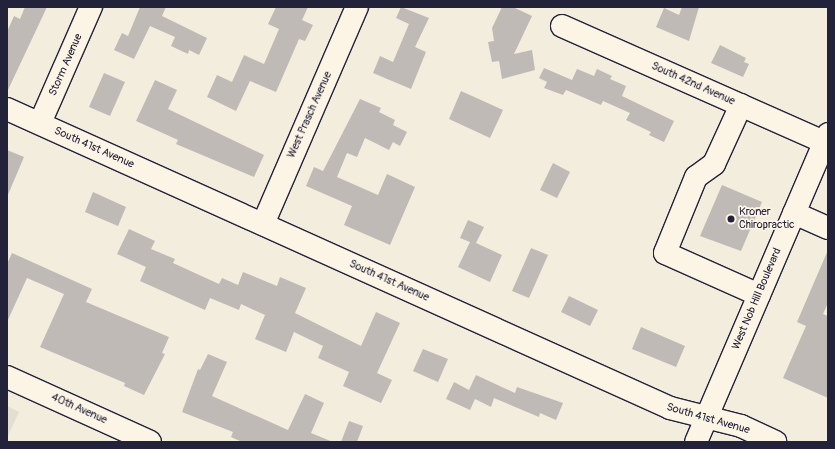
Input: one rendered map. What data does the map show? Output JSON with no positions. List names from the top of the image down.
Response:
{
  "streets": {
    "street": [
      "Storm Avenue",
      "South 42nd Avenue",
      "West Prasch Avenue",
      "South 41st Avenue",
      "West Nob Hill Boulevard",
      "40th Avenue"
    ]
  },
  "crossings": [
    ["Storm Avenue", "South 41st Avenue"],
    ["South 42nd Avenue", "West Nob Hill Boulevard"],
    ["West Prasch Avenue", "South 41st Avenue"],
    ["South 41st Avenue", "West Nob Hill Boulevard"]
  ],
  "places": ["Kroner Chiropractic"]
}
